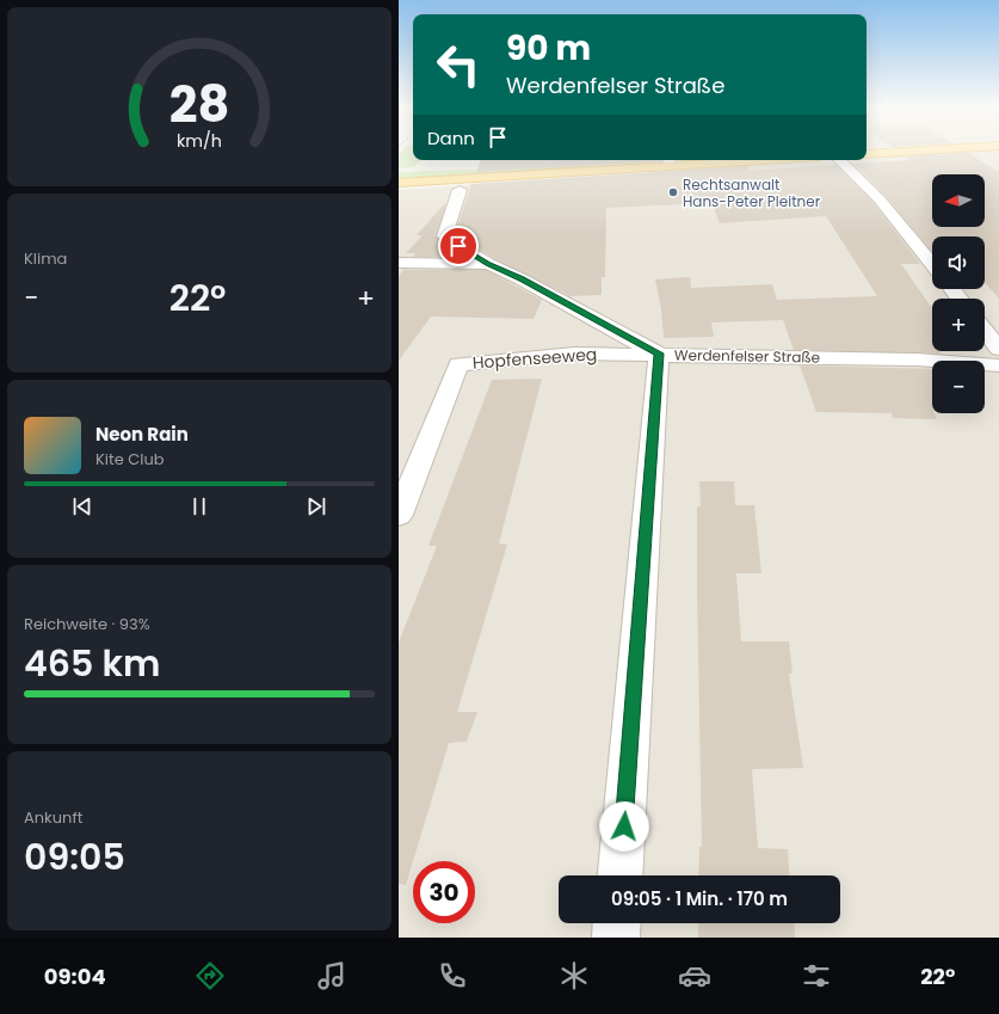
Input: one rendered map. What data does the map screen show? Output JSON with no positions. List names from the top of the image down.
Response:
{
  "streets": {
    "street": ["Werdenfelser Straße", "Hopfenseeweg"]
  },
  "crossings": [
    ["Werdenfelser Straße", "Hopfenseeweg"]
  ],
  "places": ["Rechtsanwalt Hans-Peter Pleitner"],
  "north": "left",
  "page": {
    "turn": ["90 m", "Werdenfelser Straße"],
    "then": "Dann",
    "map_buttons": ["+", "−"],
    "tile": [
      "Klima",
      ["Reichweite · 93%", "465 km"],
      ["Ankunft", "09:05"]
    ],
    "heat": ["−", "22°", "+"],
    "song": ["Neon Rain", "Kite Club"],
    "limit": "30",
    "trip": "09:05 · 1 Min. · 170 m",
    "tabs": ["09:04", "22°"],
    "gauge": ["28", "km/h"]
  }
}
